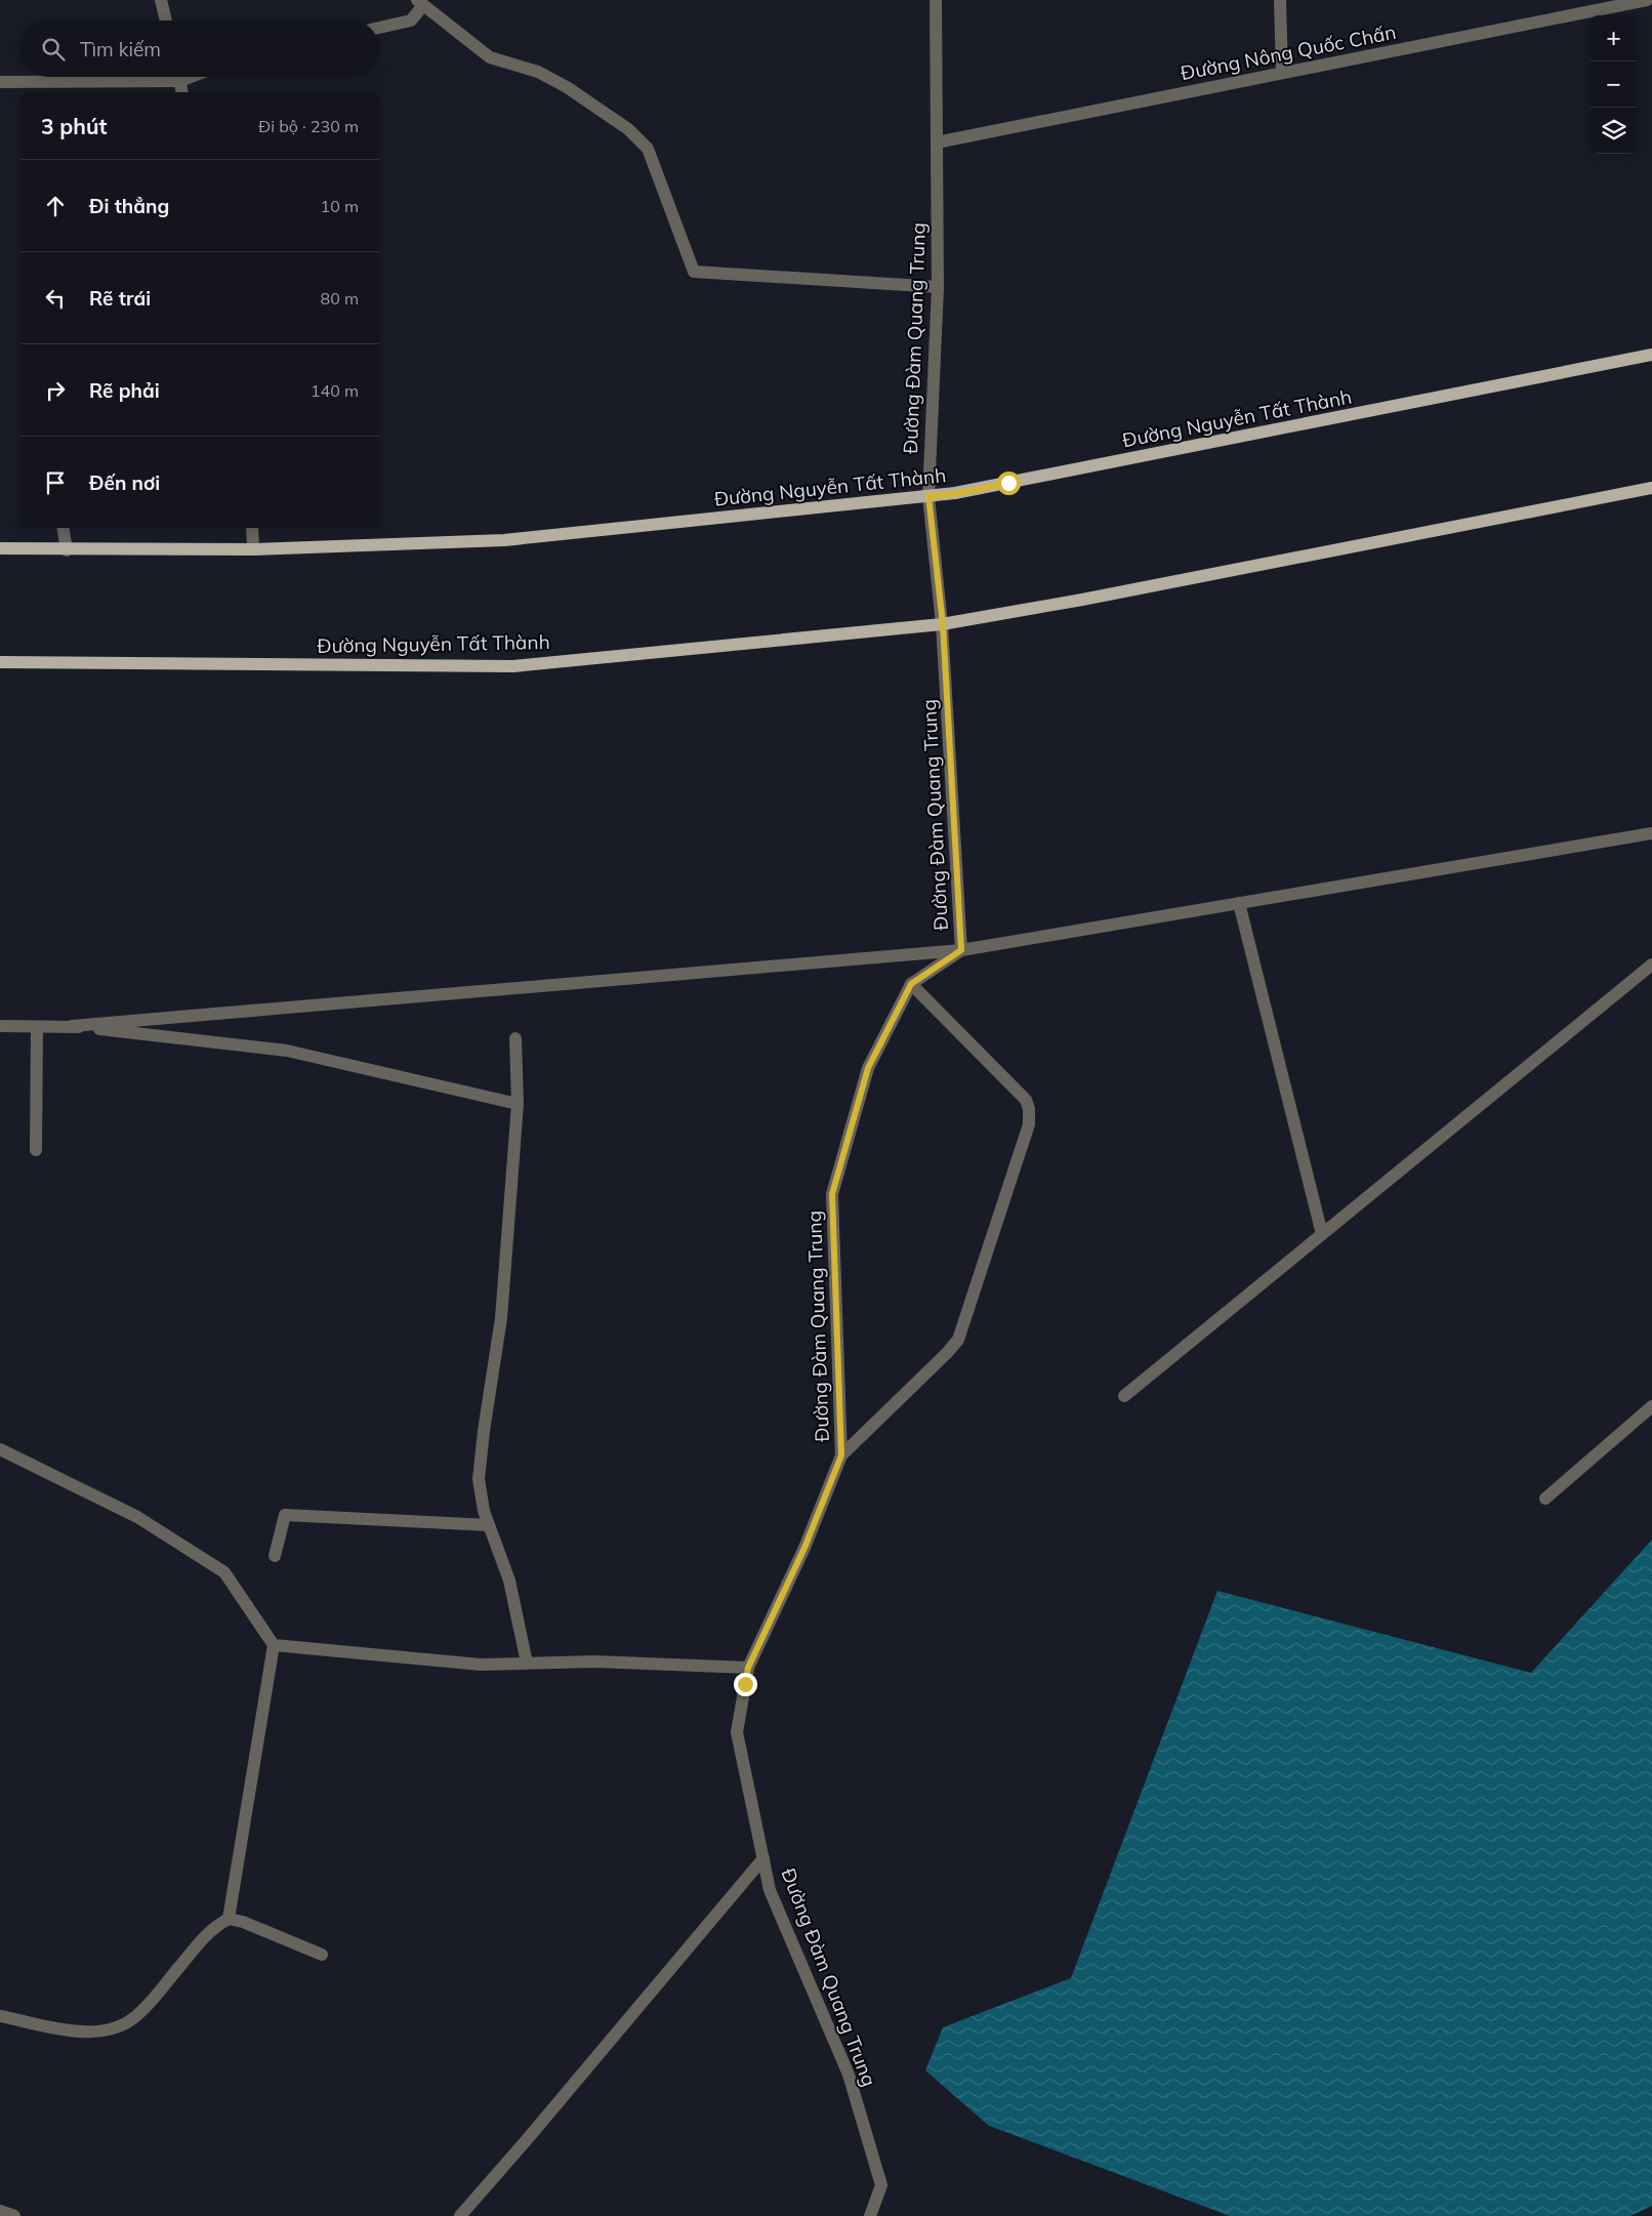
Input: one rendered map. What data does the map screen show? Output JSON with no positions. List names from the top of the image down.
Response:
{
  "streets": {
    "main road": ["Đường Nguyễn Tất Thành"],
    "street": ["Đường Nông Quốc Chấn", "Đường Đàm Quang Trung"]
  },
  "crossings": [
    ["Đường Nông Quốc Chấn", "Đường Đàm Quang Trung"],
    ["Đường Đàm Quang Trung", "Đường Nguyễn Tất Thành"]
  ],
  "page": {
    "map_buttons": ["+", "−"],
    "search": "Tìm kiếm",
    "heading": ["3 phút", "Đi bộ · 230 m"],
    "list": [
      ["Đi thẳng", "10 m"],
      ["Rẽ trái", "80 m"],
      ["Rẽ phải", "140 m"],
      "Đến nơi"
    ]
  }
}
